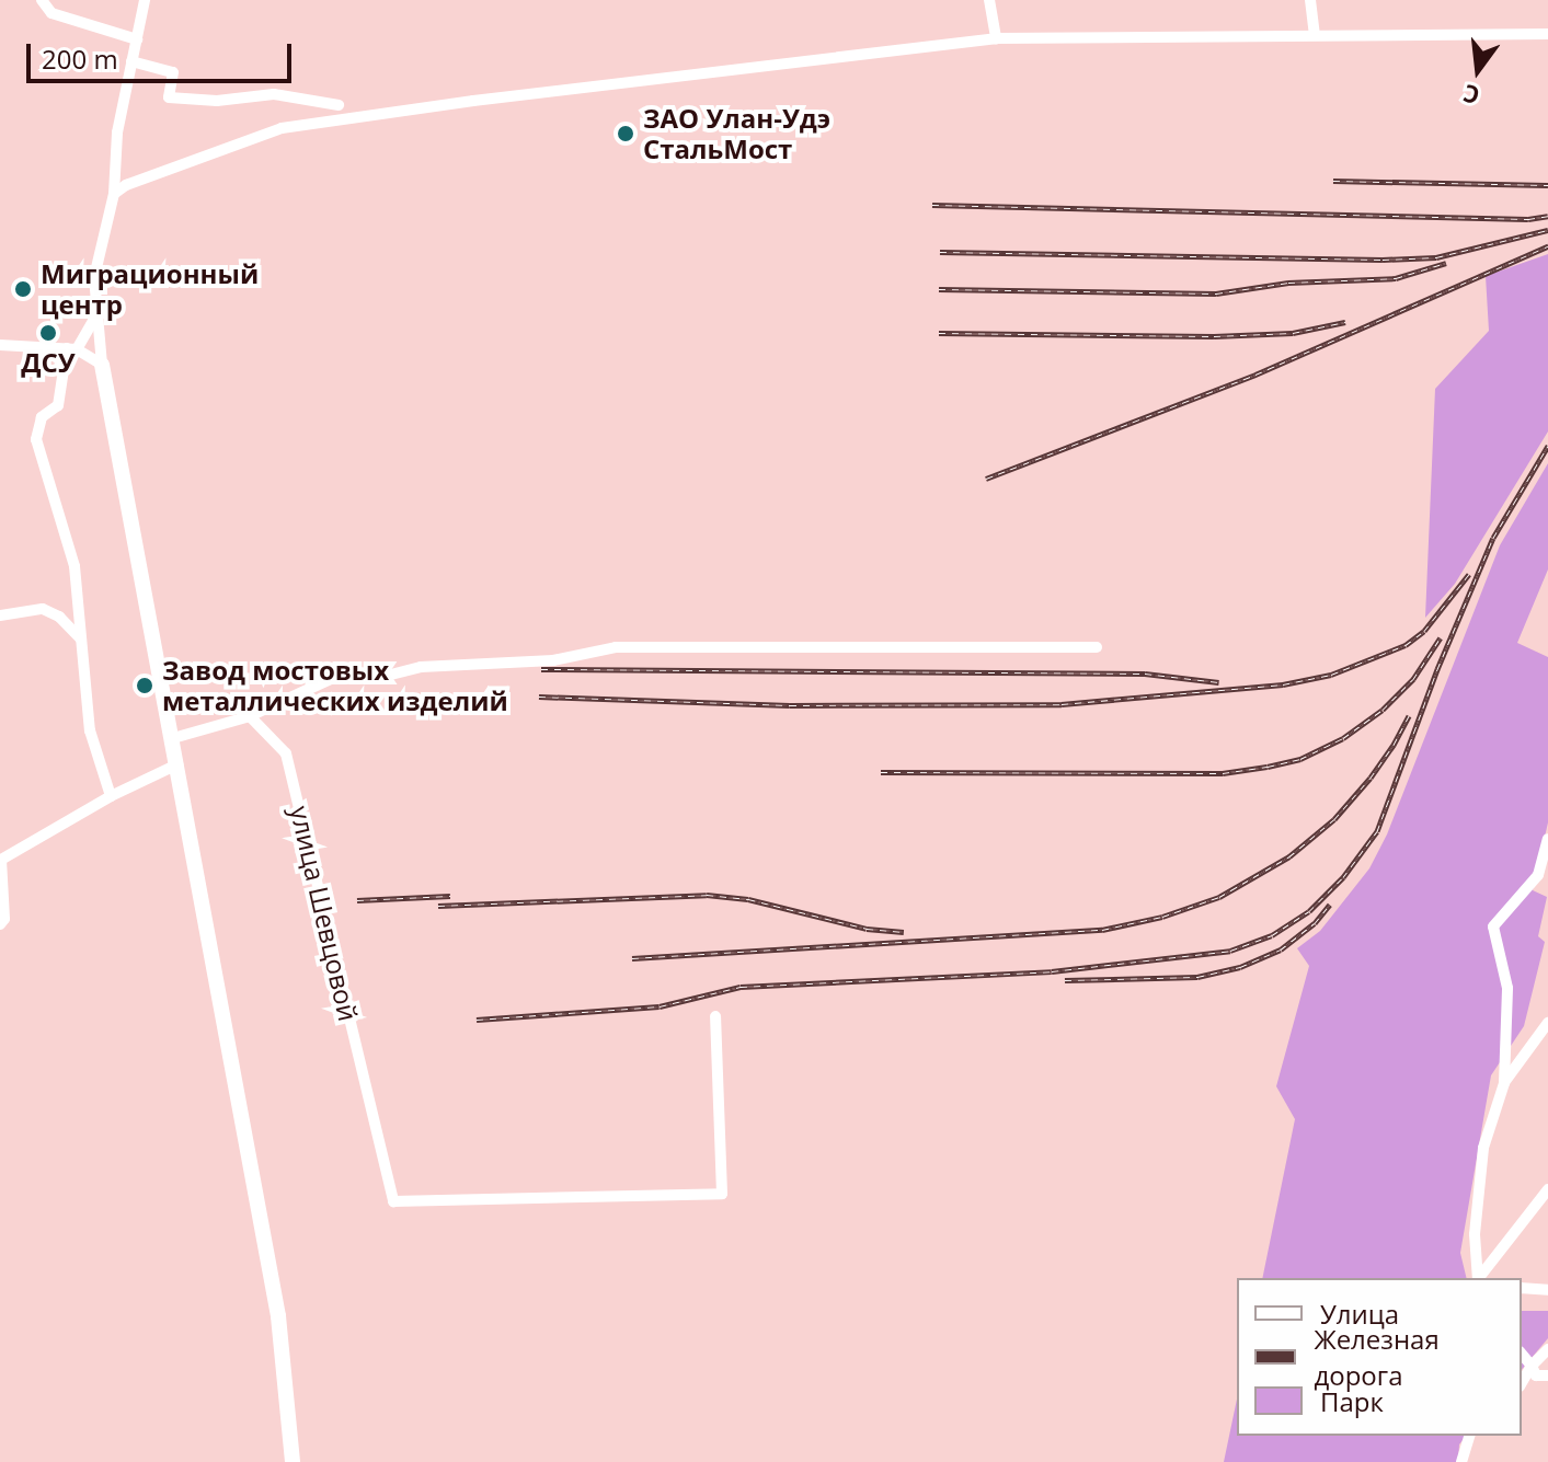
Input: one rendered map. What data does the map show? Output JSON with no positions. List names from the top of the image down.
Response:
{
  "streets": {
    "street": ["улица Шевцовой"]
  },
  "places": [
    "ЗАО Улан-Удэ СтальМост",
    "Миграционный центр",
    "ДСУ",
    "Завод мостовых металлических изделий"
  ],
  "legend": ["Улица", "Железная дорога", "Парк"],
  "scale_bar": "200 m",
  "north": "bottom"
}
